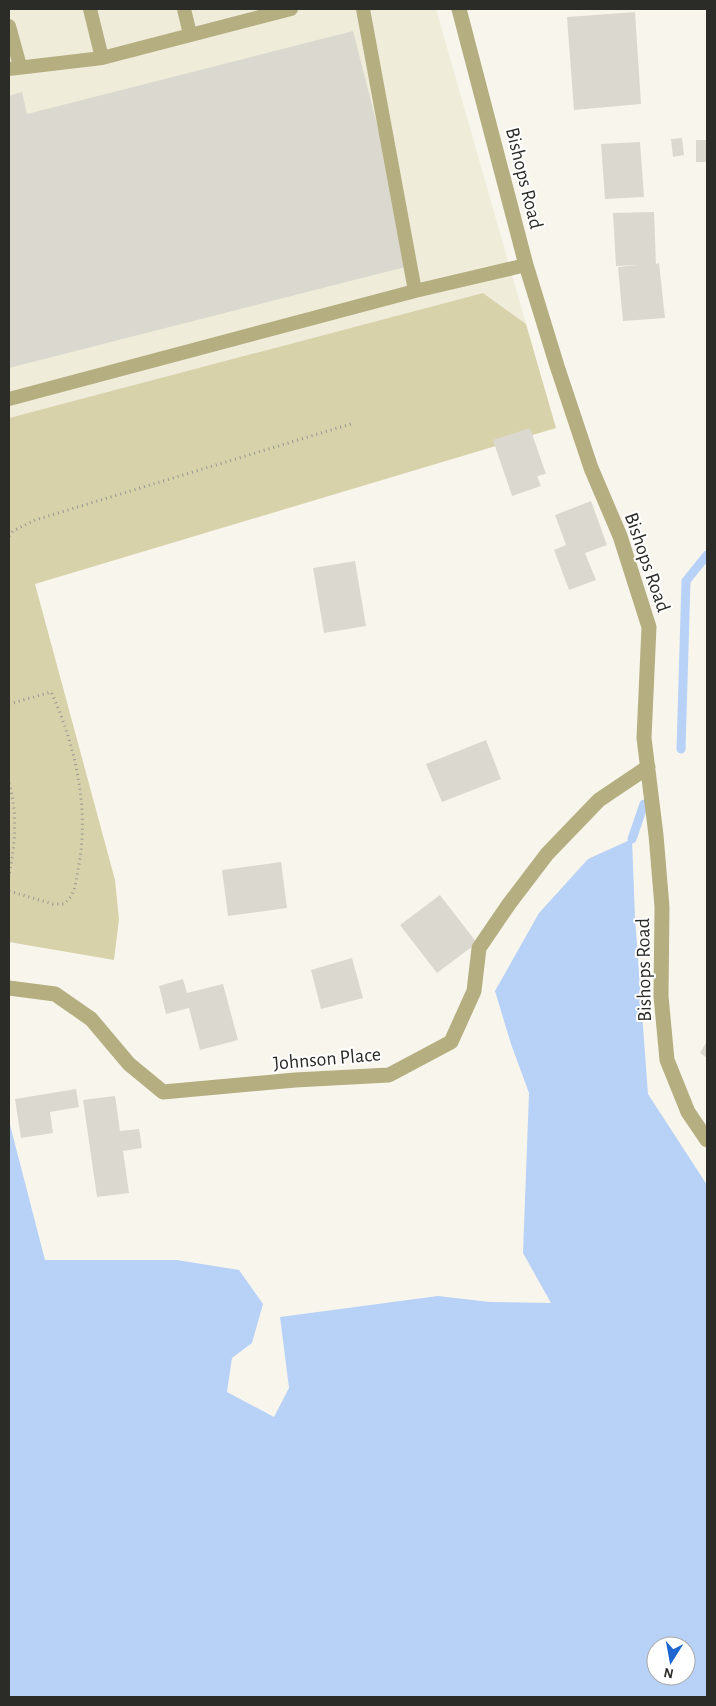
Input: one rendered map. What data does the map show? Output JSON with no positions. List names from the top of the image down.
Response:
{
  "streets": {
    "street": ["Bishops Road", "Johnson Place"]
  },
  "crossings": [
    ["Bishops Road", "Johnson Place"]
  ],
  "north": "bottom"
}
